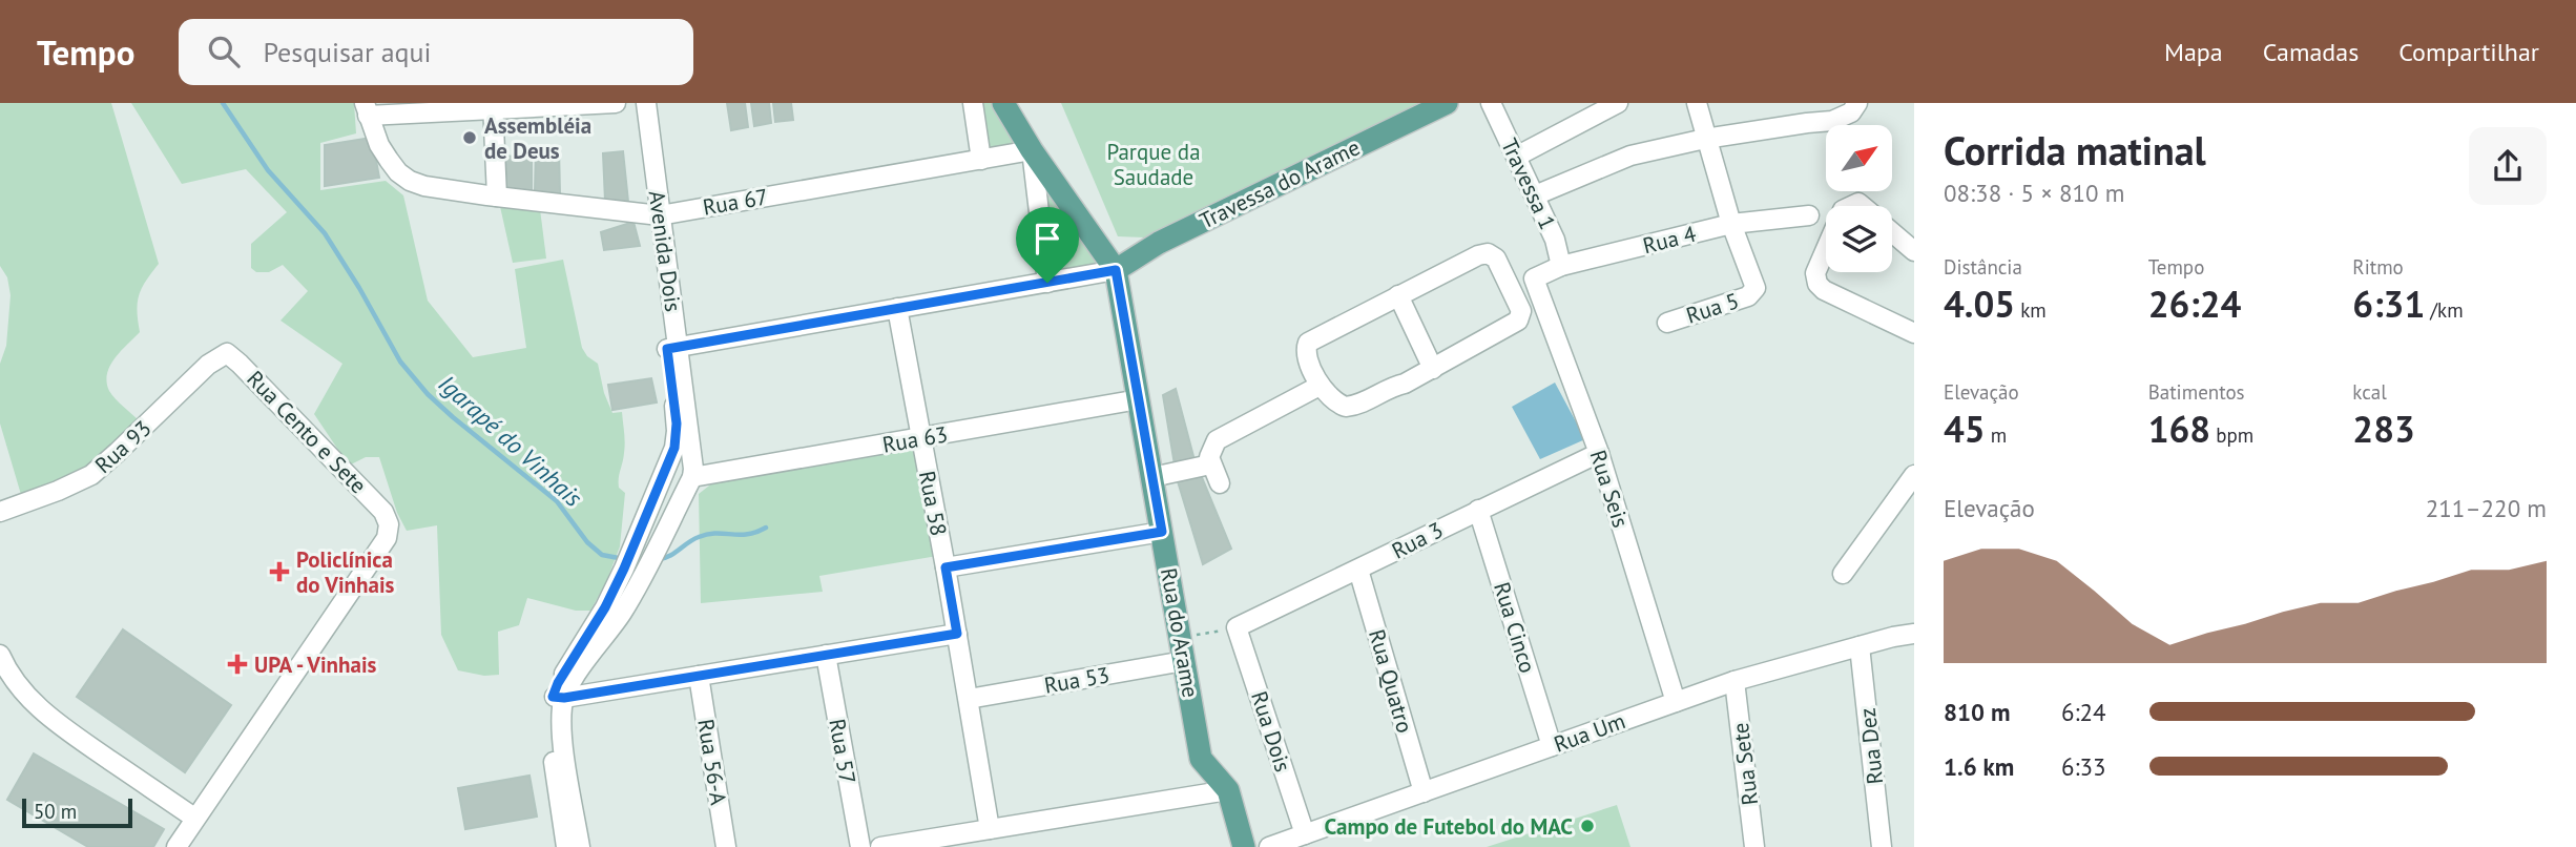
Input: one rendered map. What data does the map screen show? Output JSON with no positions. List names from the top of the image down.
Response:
{
  "streets": {
    "main road": ["Travessa do Arame", "Rua do Arame"],
    "street": [
      "Travessa 1",
      "Rua 67",
      "Rua 4",
      "Avenida Dois",
      "Rua 5",
      "Rua Cento e Sete",
      "Rua 63",
      "Rua 93",
      "Rua Seis",
      "Rua 58",
      "Rua 3",
      "Rua Cinco",
      "Rua 53",
      "Rua Quatro",
      "Rua Dois",
      "Rua Um",
      "Rua Dez",
      "Rua 57",
      "Rua 56-A",
      "Rua Sete"
    ]
  },
  "crossings": [
    ["Travessa do Arame", "Rua do Arame"],
    ["Travessa 1", "Rua 4"],
    ["Rua 67", "Avenida Dois"],
    ["Rua 67", "Rua do Arame"],
    ["Rua 4", "Rua 5"],
    ["Rua 4", "Rua Seis"],
    ["Avenida Dois", "Rua 63"],
    ["Rua Cento e Sete", "Rua 93"],
    ["Rua 63", "Rua 58"],
    ["Rua 63", "Rua do Arame"],
    ["Rua Seis", "Rua 3"],
    ["Rua Seis", "Rua Um"],
    ["Rua 58", "Rua 53"],
    ["Rua 3", "Rua Cinco"],
    ["Rua 3", "Rua Quatro"],
    ["Rua 3", "Rua Dois"],
    ["Rua Cinco", "Rua Um"],
    ["Rua do Arame", "Rua 53"],
    ["Rua Quatro", "Rua Um"],
    ["Rua Dois", "Rua Um"],
    ["Rua Um", "Rua Dez"],
    ["Rua Um", "Rua Sete"]
  ],
  "water": ["Igarapé do Vinhais"],
  "parks": ["Parque da Saudade"],
  "places": {
    "other": ["Assembléia de Deus", "Campo de Futebol do MAC"],
    "health": ["Policlínica do Vinhais", "UPA - Vinhais"]
  },
  "scale_bar": "50 m",
  "north": "top right",
  "page": {
    "header": "Tempo",
    "search": "Pesquisar aqui",
    "nav": ["Mapa", "Camadas", "Compartilhar"],
    "heading": ["Corrida matinal", "08:38 · 5 × 810 m"],
    "stats": [
      ["Distância", "4.05 km"],
      ["Tempo", "26:24"],
      ["Ritmo", "6:31 /km"],
      ["Elevação", "45 m"],
      ["Batimentos", "168 bpm"],
      ["kcal", "283"]
    ],
    "chart": ["Elevação", "211–220 m"],
    "list": [
      {
        "name": "810 m",
        "note": "6:24"
      },
      {
        "name": "1.6 km",
        "note": "6:33"
      }
    ],
    "scale": "50 m"
  }
}
